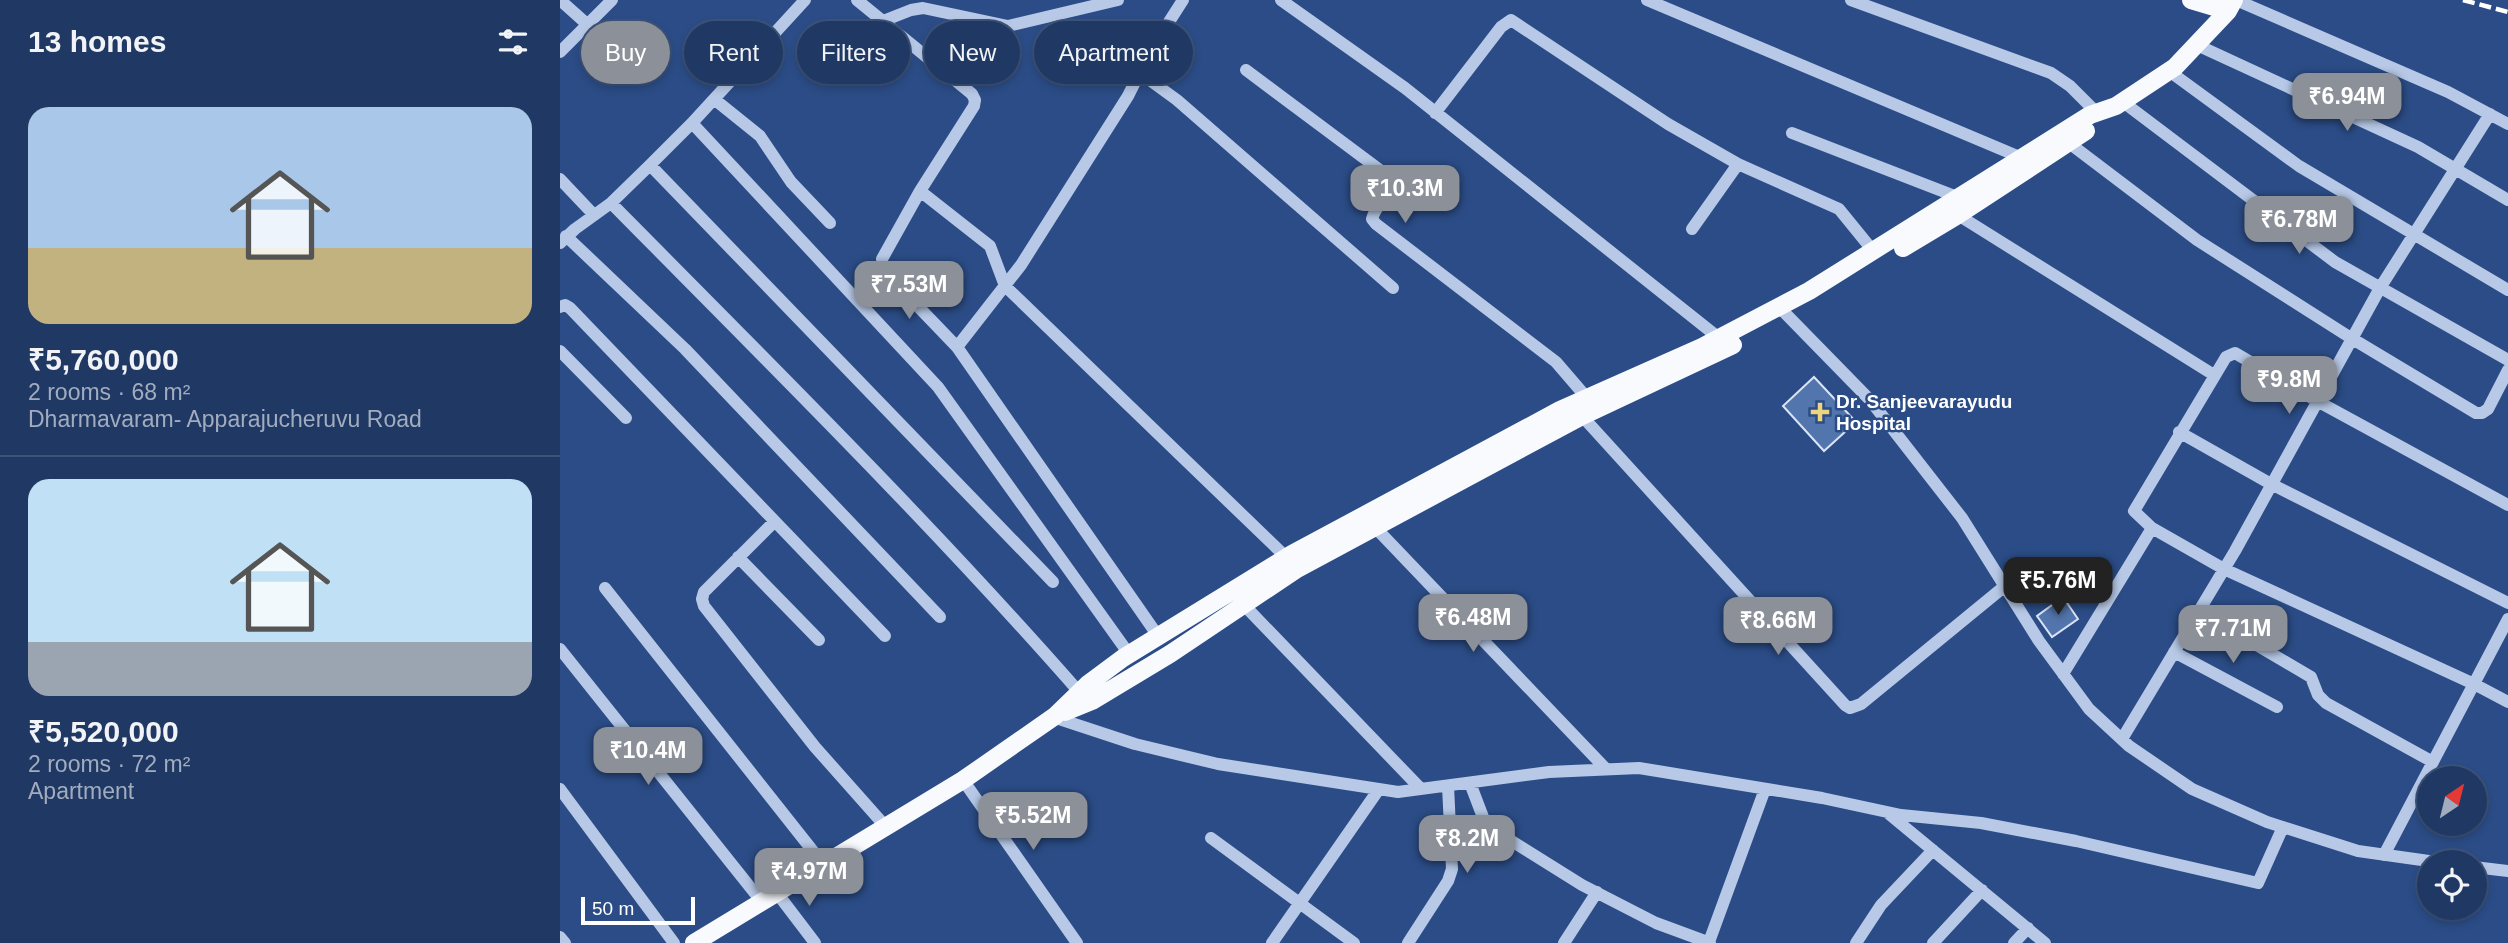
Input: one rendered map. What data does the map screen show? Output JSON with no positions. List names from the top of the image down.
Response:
{
  "places": {
    "health": ["Dr. Sanjeevarayudu Hospital"]
  },
  "scale_bar": "50 m",
  "north": "top right",
  "page": {
    "heading": "13 homes",
    "chip": [
      "Buy",
      "Rent",
      "Filters",
      "New",
      "Apartment"
    ],
    "price": [
      "₹6.94M",
      "₹10.3M",
      "₹6.78M",
      "₹7.53M",
      "₹9.8M",
      "₹5.76M",
      "₹6.48M",
      "₹8.66M",
      "₹7.71M",
      "₹10.4M",
      "₹5.52M",
      "₹8.2M",
      "₹4.97M"
    ],
    "list": [
      {
        "name": "₹5,760,000",
        "note": "2 rooms · 68 m² · Dharmavaram- Apparajucheruvu Road"
      },
      {
        "name": "₹5,520,000",
        "note": "2 rooms · 72 m² · Apartment"
      }
    ],
    "scale": "50 m"
  }
}
